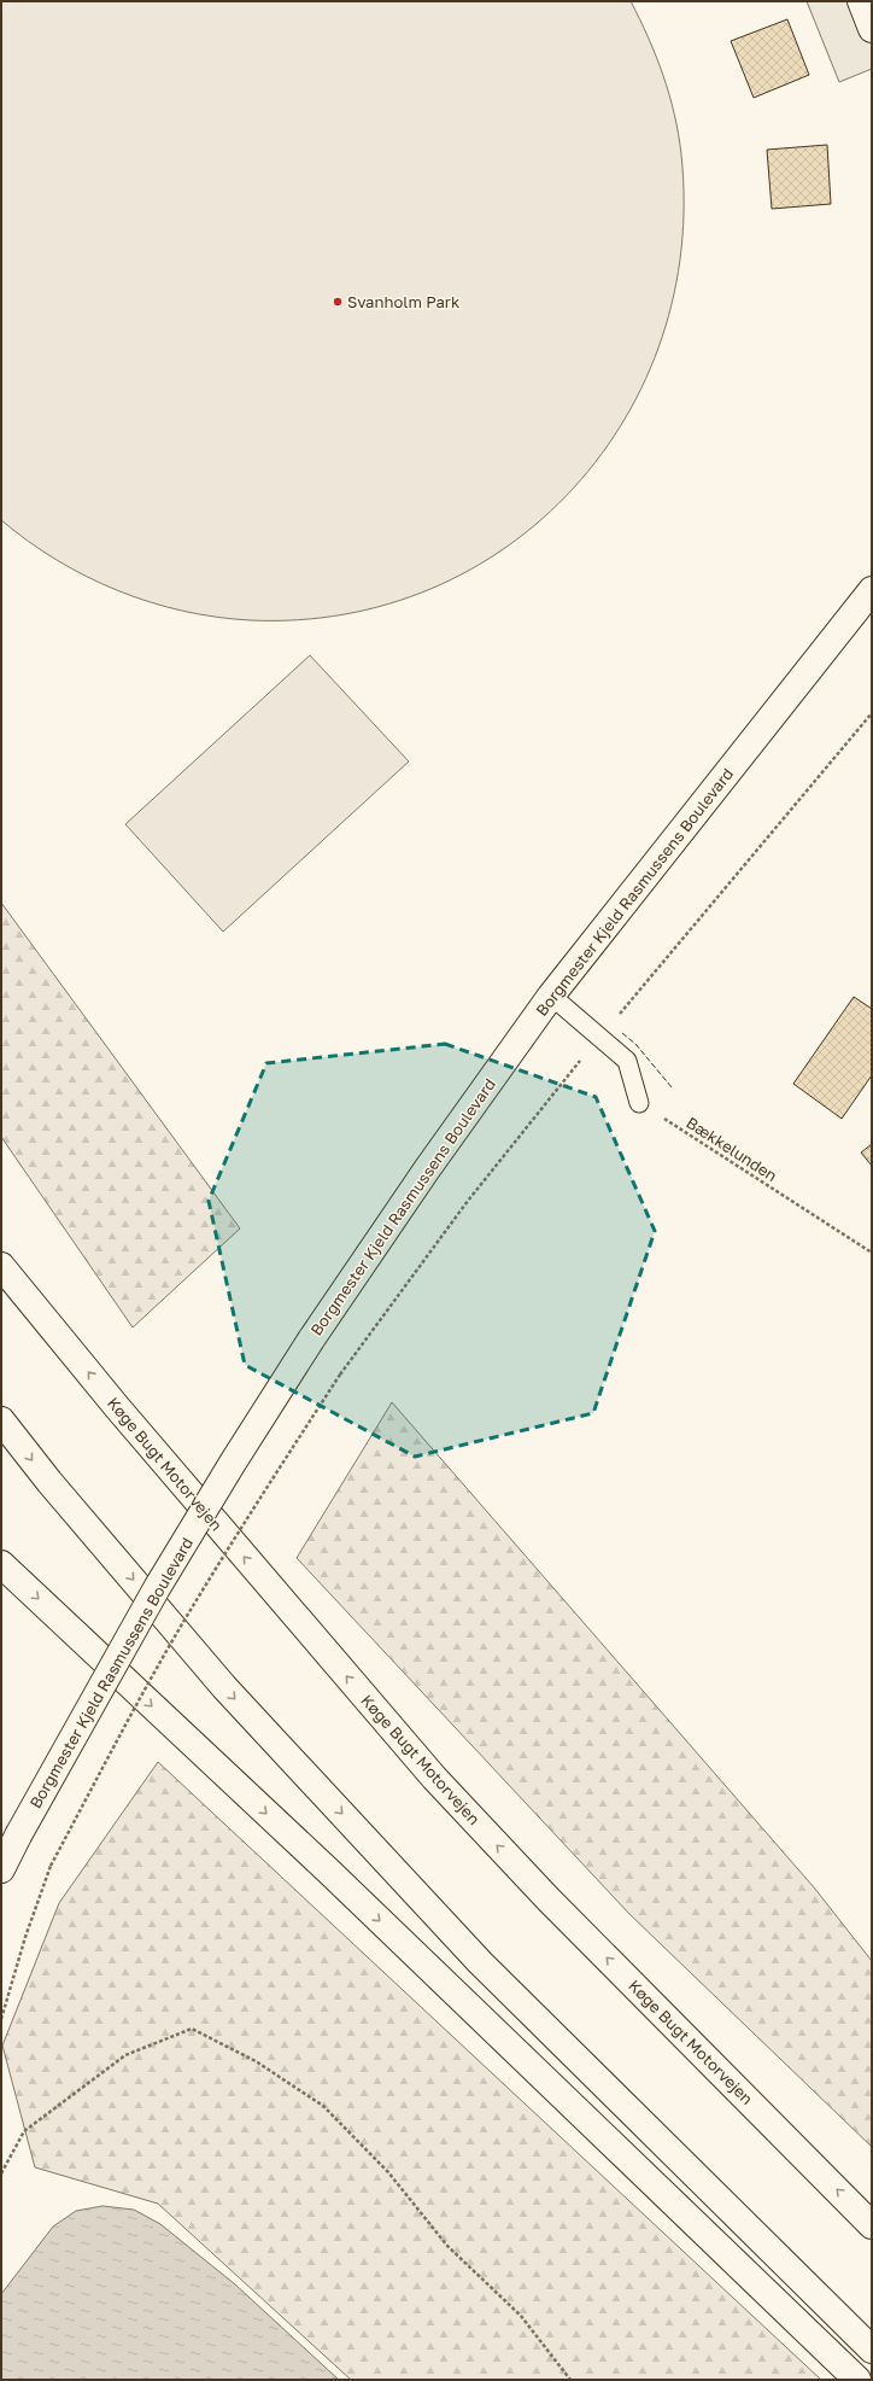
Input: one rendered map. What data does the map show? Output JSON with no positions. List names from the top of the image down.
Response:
{
  "streets": {
    "main road": ["Borgmester Kjeld Rasmussens Boulevard", "Køge Bugt Motorvejen"],
    "path": ["Bækkelunden"]
  },
  "places": ["Svanholm Park"]
}
